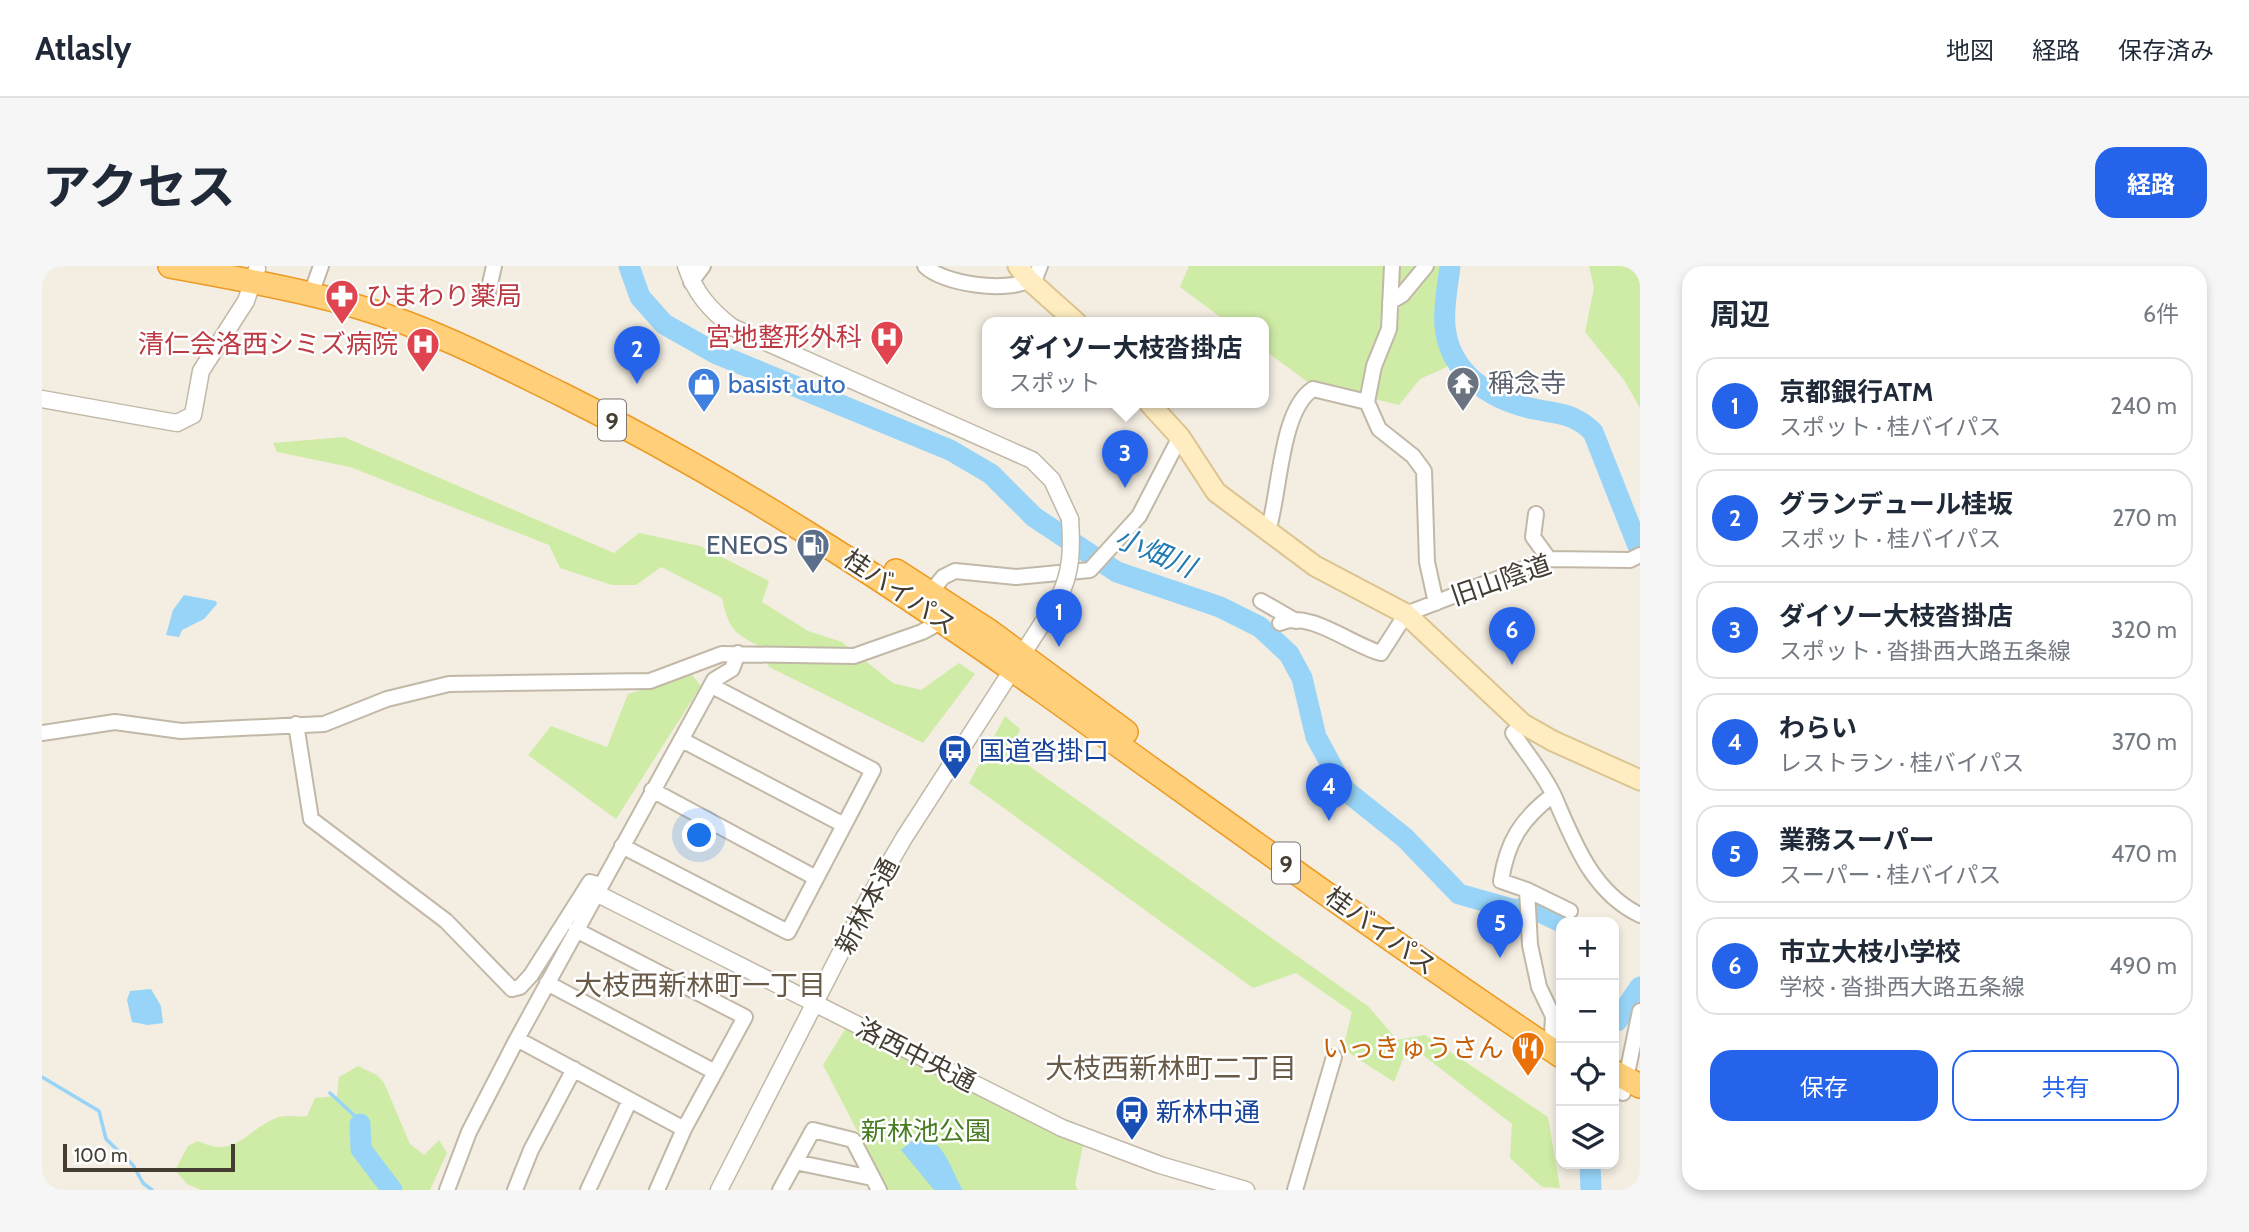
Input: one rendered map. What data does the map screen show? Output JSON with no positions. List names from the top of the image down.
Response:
{
  "streets": {
    "highway": ["9", "桂バイパス"],
    "street": ["旧山陰道", "新林本通", "洛西中央通"]
  },
  "crossings": [
    ["桂バイパス", "新林本通"],
    ["新林本通", "洛西中央通"]
  ],
  "districts": ["大枝西新林町一丁目", "大枝西新林町二丁目"],
  "water": ["小畑川"],
  "parks": ["新林池公園"],
  "places": {
    "pharmacy": ["ひまわり薬局"],
    "hospital": ["宮地整形外科", "清仁会洛西シミズ病院"],
    "temple": ["稱念寺"],
    "shop": ["basist auto"],
    "fuel station": ["ENEOS"],
    "bus stop": ["国道沓掛口", "新林中通"],
    "restaurant": ["いっきゅうさん"]
  },
  "scale_bar": "100 m",
  "page": {
    "header": "Atlasly",
    "nav": ["地図", "経路", "保存済み"],
    "title": "アクセス",
    "buttons": [
      "経路",
      ["保存", "共有"]
    ],
    "heading": ["周辺", "6件"],
    "popup": ["ダイソー大枝沓掛店", "スポット"],
    "pins": [
      "2",
      "3",
      "1",
      "6",
      "4",
      "5"
    ],
    "list": [
      {
        "mark": "1",
        "name": "京都銀行ATM",
        "note": "スポット · 桂バイパス",
        "value": "240 m"
      },
      {
        "mark": "2",
        "name": "グランデュール桂坂",
        "note": "スポット · 桂バイパス",
        "value": "270 m"
      },
      {
        "mark": "3",
        "name": "ダイソー大枝沓掛店",
        "note": "スポット · 沓掛西大路五条線",
        "value": "320 m"
      },
      {
        "mark": "4",
        "name": "わらい",
        "note": "レストラン · 桂バイパス",
        "value": "370 m"
      },
      {
        "mark": "5",
        "name": "業務スーパー",
        "note": "スーパー · 桂バイパス",
        "value": "470 m"
      },
      {
        "mark": "6",
        "name": "市立大枝小学校",
        "note": "学校 · 沓掛西大路五条線",
        "value": "490 m"
      }
    ],
    "map_buttons": ["+", "−"],
    "scale": "100 m"
  }
}
